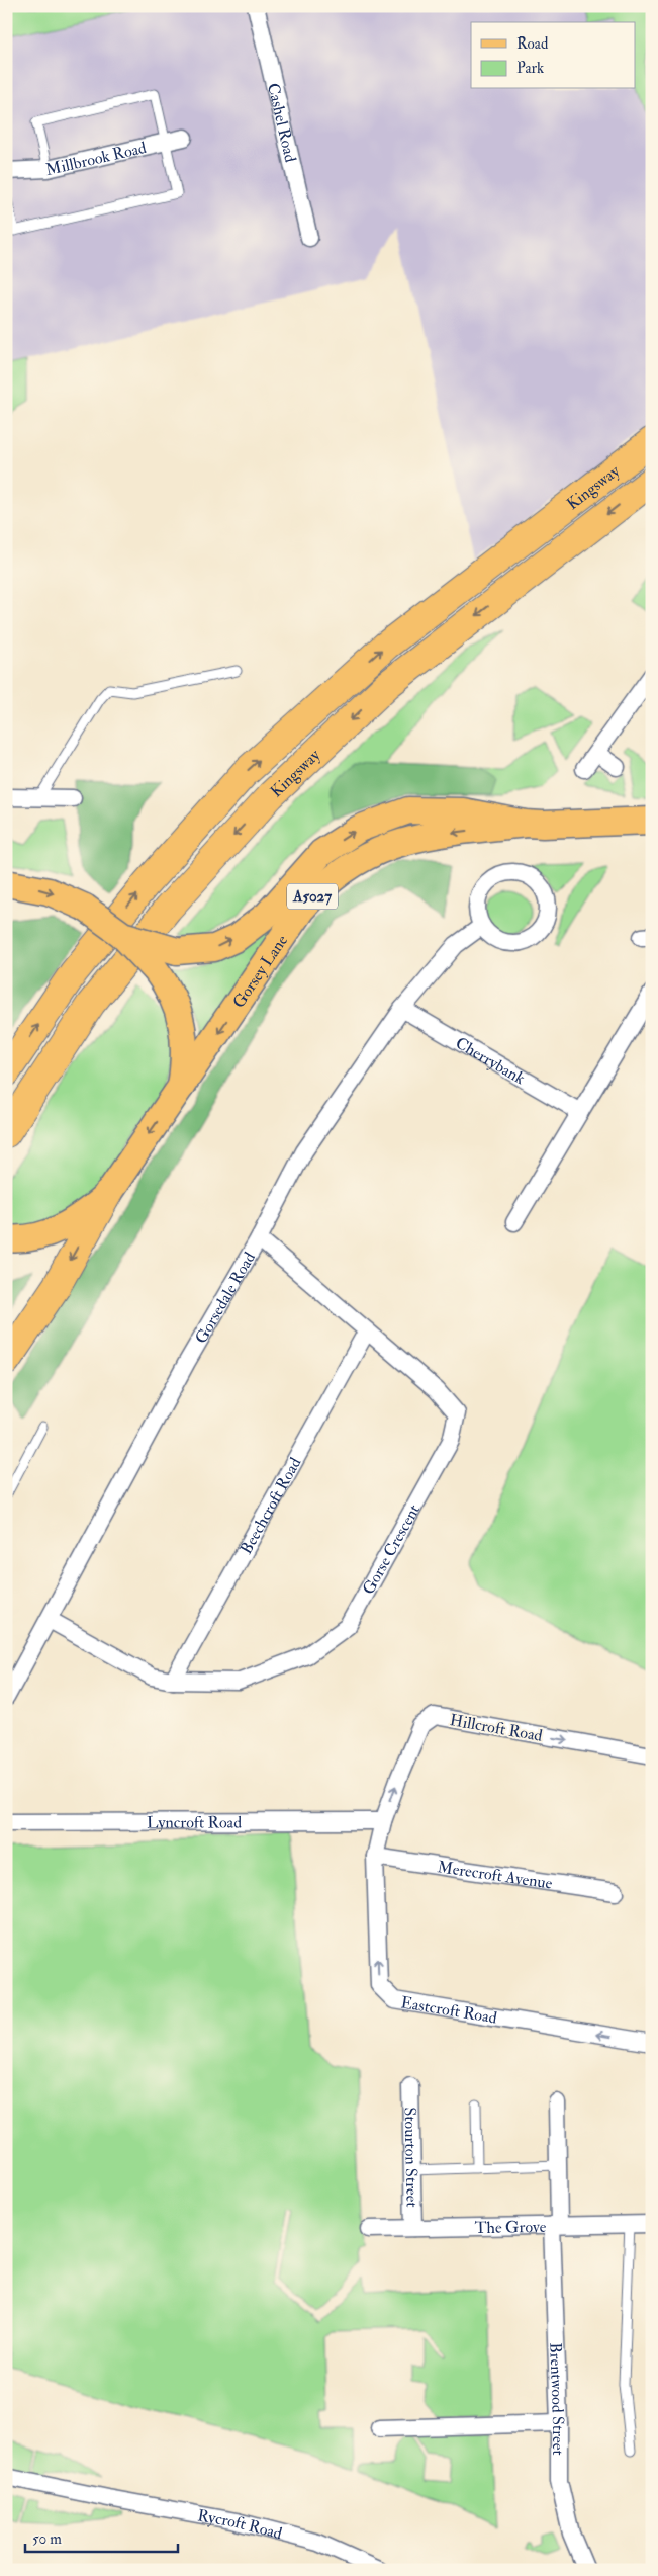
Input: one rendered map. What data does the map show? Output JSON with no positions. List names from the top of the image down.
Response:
{
  "streets": {
    "highway": ["Kingsway"],
    "main road": ["A5027", "Gorsey Lane"],
    "street": [
      "Cashel Road",
      "Millbrook Road",
      "Cherrybank",
      "Gorsedale Road",
      "Beechcroft Road",
      "Gorse Crescent",
      "Hillcroft Road",
      "Lyncroft Road",
      "Merecroft Avenue",
      "Eastcroft Road",
      "Stourton Street",
      "The Grove",
      "Brentwood Street",
      "Rycroft Road"
    ]
  },
  "crossings": [
    ["Cherrybank", "Gorsedale Road"],
    ["Gorsedale Road", "Gorse Crescent"],
    ["Beechcroft Road", "Gorse Crescent"],
    ["Hillcroft Road", "Lyncroft Road"],
    ["Hillcroft Road", "Merecroft Avenue"],
    ["Hillcroft Road", "Eastcroft Road"],
    ["Merecroft Avenue", "Eastcroft Road"],
    ["Stourton Street", "The Grove"],
    ["The Grove", "Brentwood Street"]
  ],
  "one_way": ["Hillcroft Road", "Eastcroft Road"],
  "legend": ["Road", "Park"],
  "scale_bar": "50 m"
}
